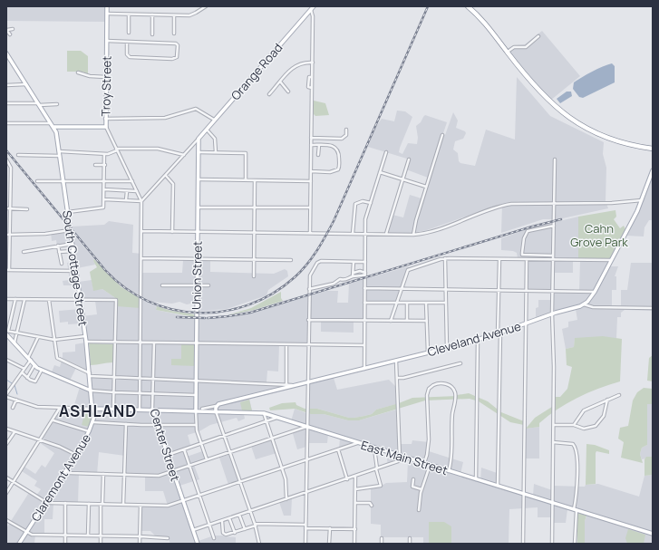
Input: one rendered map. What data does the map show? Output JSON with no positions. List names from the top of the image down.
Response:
{
  "streets": {
    "main road": [
      "Orange Road",
      "Troy Street",
      "South Cottage Street",
      "Union Street",
      "Cleveland Avenue",
      "Center Street",
      "East Main Street",
      "Claremont Avenue"
    ]
  },
  "crossings": [
    ["Orange Road", "Troy Street"],
    ["Orange Road", "Union Street"],
    ["South Cottage Street", "East Main Street"],
    ["South Cottage Street", "Claremont Avenue"],
    ["Union Street", "East Main Street"],
    ["Center Street", "East Main Street"],
    ["East Main Street", "Claremont Avenue"]
  ],
  "districts": ["ASHLAND"],
  "parks": ["Cahn Grove Park"]
}
